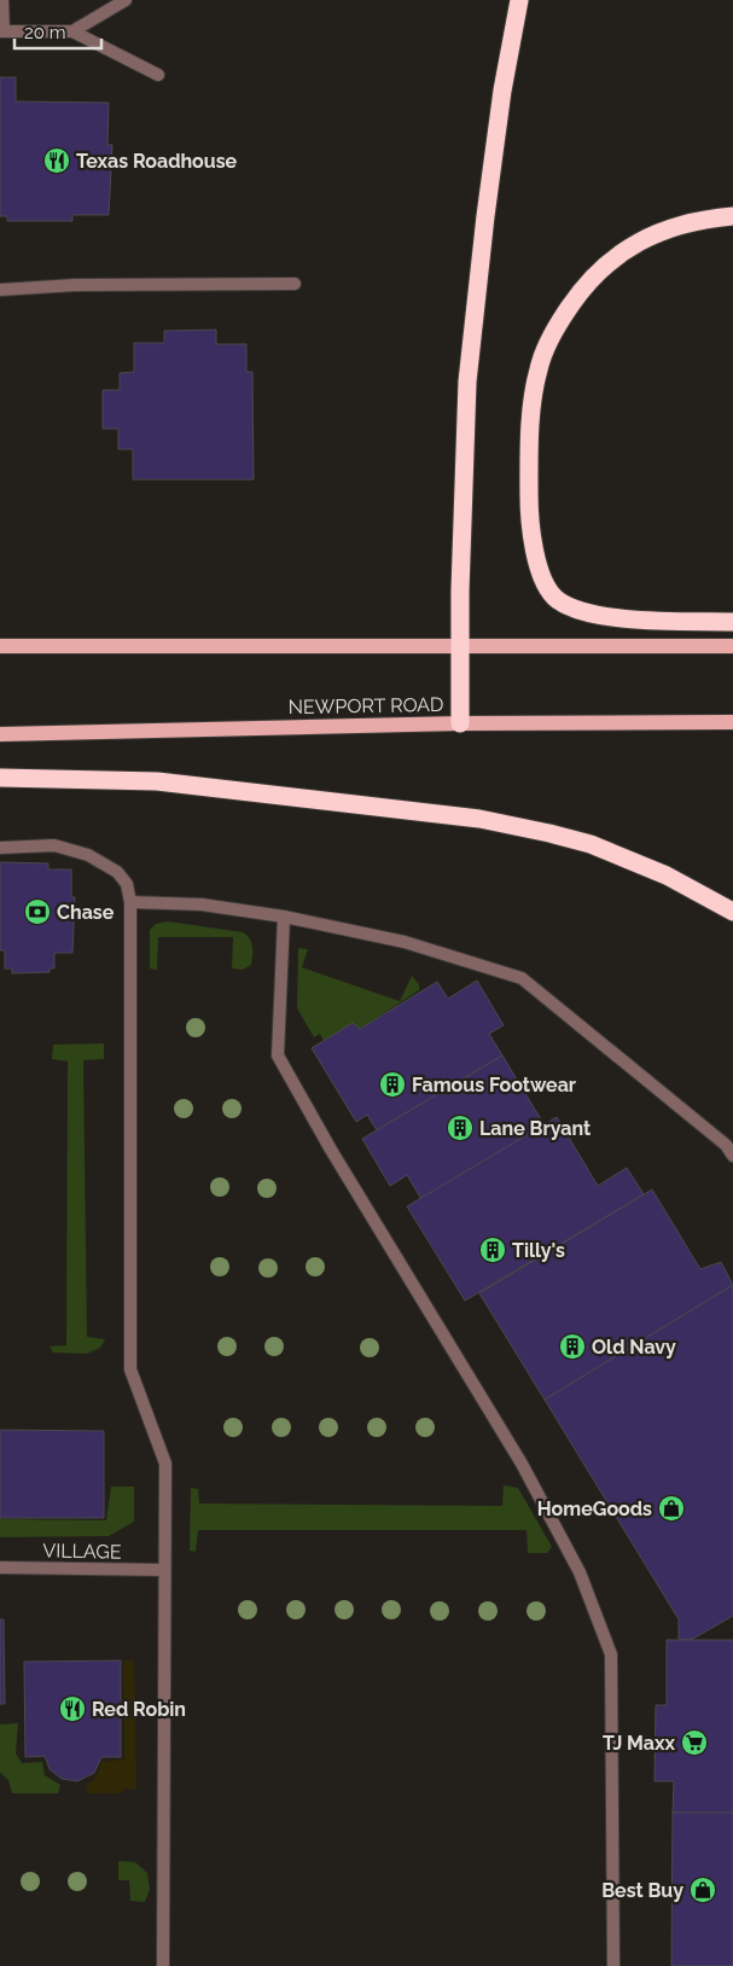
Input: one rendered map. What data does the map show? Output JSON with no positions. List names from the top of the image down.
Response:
{
  "streets": {
    "main road": ["NEWPORT ROAD"],
    "lane": ["VILLAGE"]
  },
  "places": {
    "restaurant": ["Texas Roadhouse", "Red Robin"],
    "bank": ["Chase"],
    "building": [
      "Famous Footwear",
      "Lane Bryant",
      "Tilly's",
      "Old Navy"
    ],
    "shop": ["HomeGoods", "Best Buy"],
    "supermarket": ["TJ Maxx"]
  },
  "scale_bar": "20 m"
}
